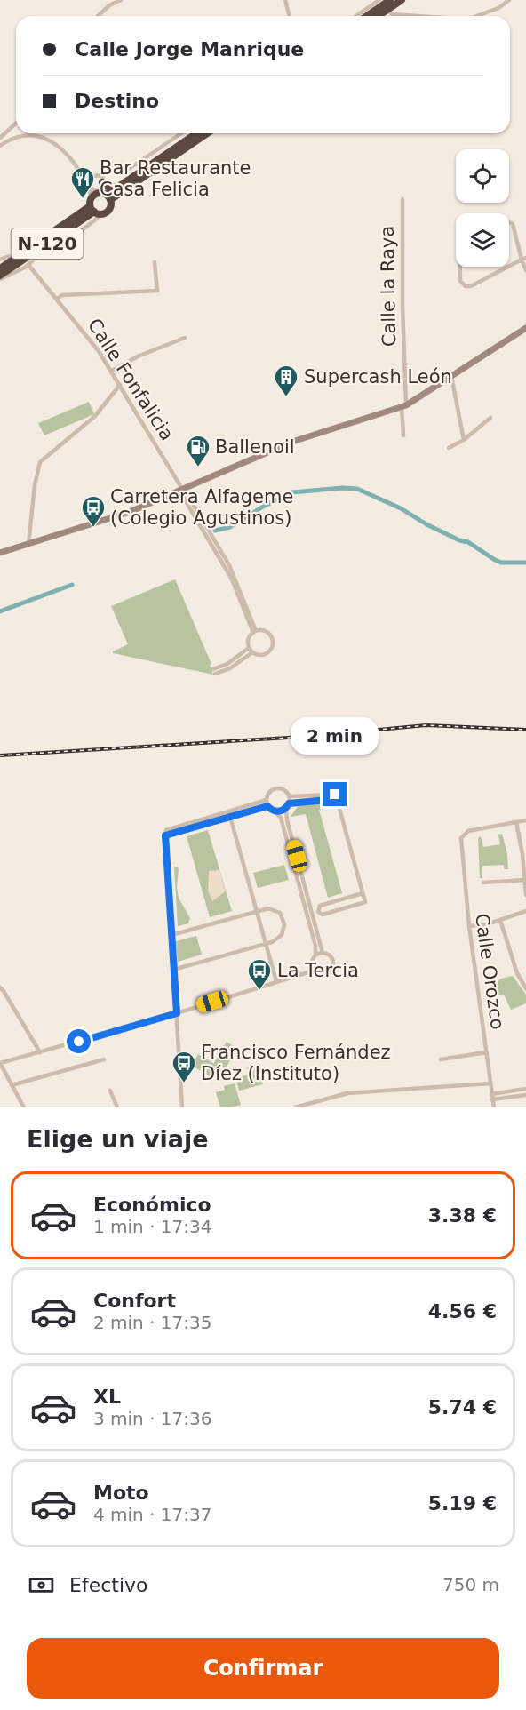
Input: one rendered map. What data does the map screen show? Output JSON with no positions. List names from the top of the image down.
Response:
{
  "streets": {
    "highway": ["N-120"],
    "street": ["Calle la Raya", "Calle Fonfalicia", "Calle Orozco"]
  },
  "places": {
    "restaurant": ["Bar Restaurante Casa Felicia"],
    "building": ["Supercash León"],
    "fuel station": ["Ballenoil"],
    "bus stop": ["Carretera Alfageme (Colegio Agustinos)", "La Tercia", "Francisco Fernández Díez (Instituto)"]
  },
  "page": {
    "banner": ["Calle Jorge Manrique", "Destino"],
    "bubble": "2 min",
    "heading": "Elige un viaje",
    "list": [
      {
        "name": "Económico",
        "note": "1 min · 17:34",
        "value": "3.38 €"
      },
      {
        "name": "Confort",
        "note": "2 min · 17:35",
        "value": "4.56 €"
      },
      {
        "name": "XL",
        "note": "3 min · 17:36",
        "value": "5.74 €"
      },
      {
        "name": "Moto",
        "note": "4 min · 17:37",
        "value": "5.19 €"
      }
    ],
    "pay": ["Efectivo", "750 m"],
    "buttons": "Confirmar"
  }
}
